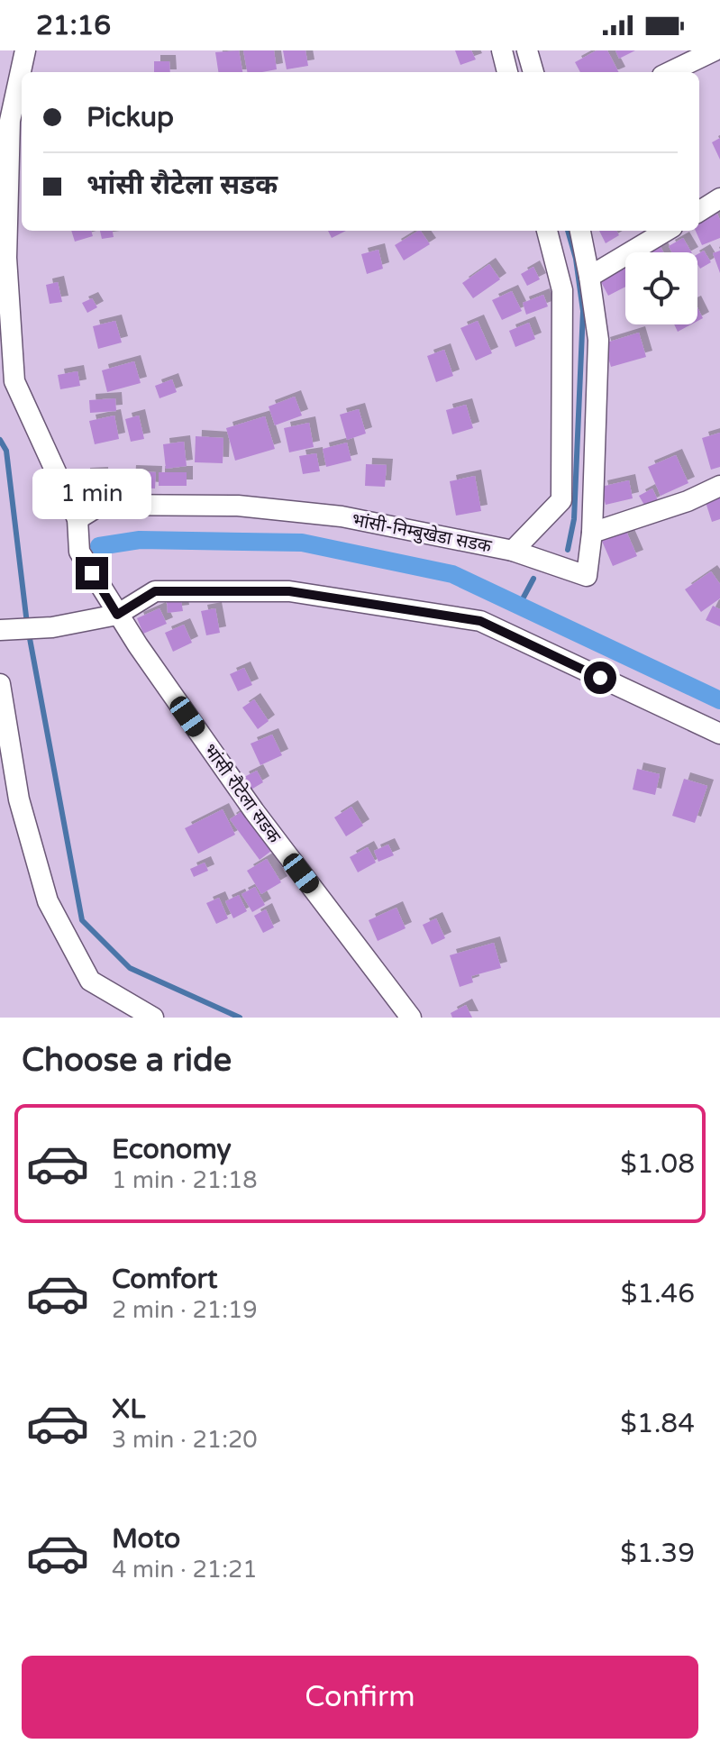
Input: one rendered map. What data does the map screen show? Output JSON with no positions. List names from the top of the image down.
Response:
{
  "streets": {
    "street": ["भांसी-निम्बुखेडा सडक", "भांसी रौटेला सडक"]
  },
  "crossings": [
    ["भांसी-निम्बुखेडा सडक", "भांसी रौटेला सडक"]
  ],
  "page": {
    "status": "21:16",
    "banner": ["Pickup", "भांसी रौटेला सडक"],
    "bubble": "1 min",
    "heading": "Choose a ride",
    "list": [
      {
        "name": "Economy",
        "note": "1 min · 21:18",
        "value": "$1.08"
      },
      {
        "name": "Comfort",
        "note": "2 min · 21:19",
        "value": "$1.46"
      },
      {
        "name": "XL",
        "note": "3 min · 21:20",
        "value": "$1.84"
      },
      {
        "name": "Moto",
        "note": "4 min · 21:21",
        "value": "$1.39"
      }
    ],
    "buttons": "Confirm"
  }
}
